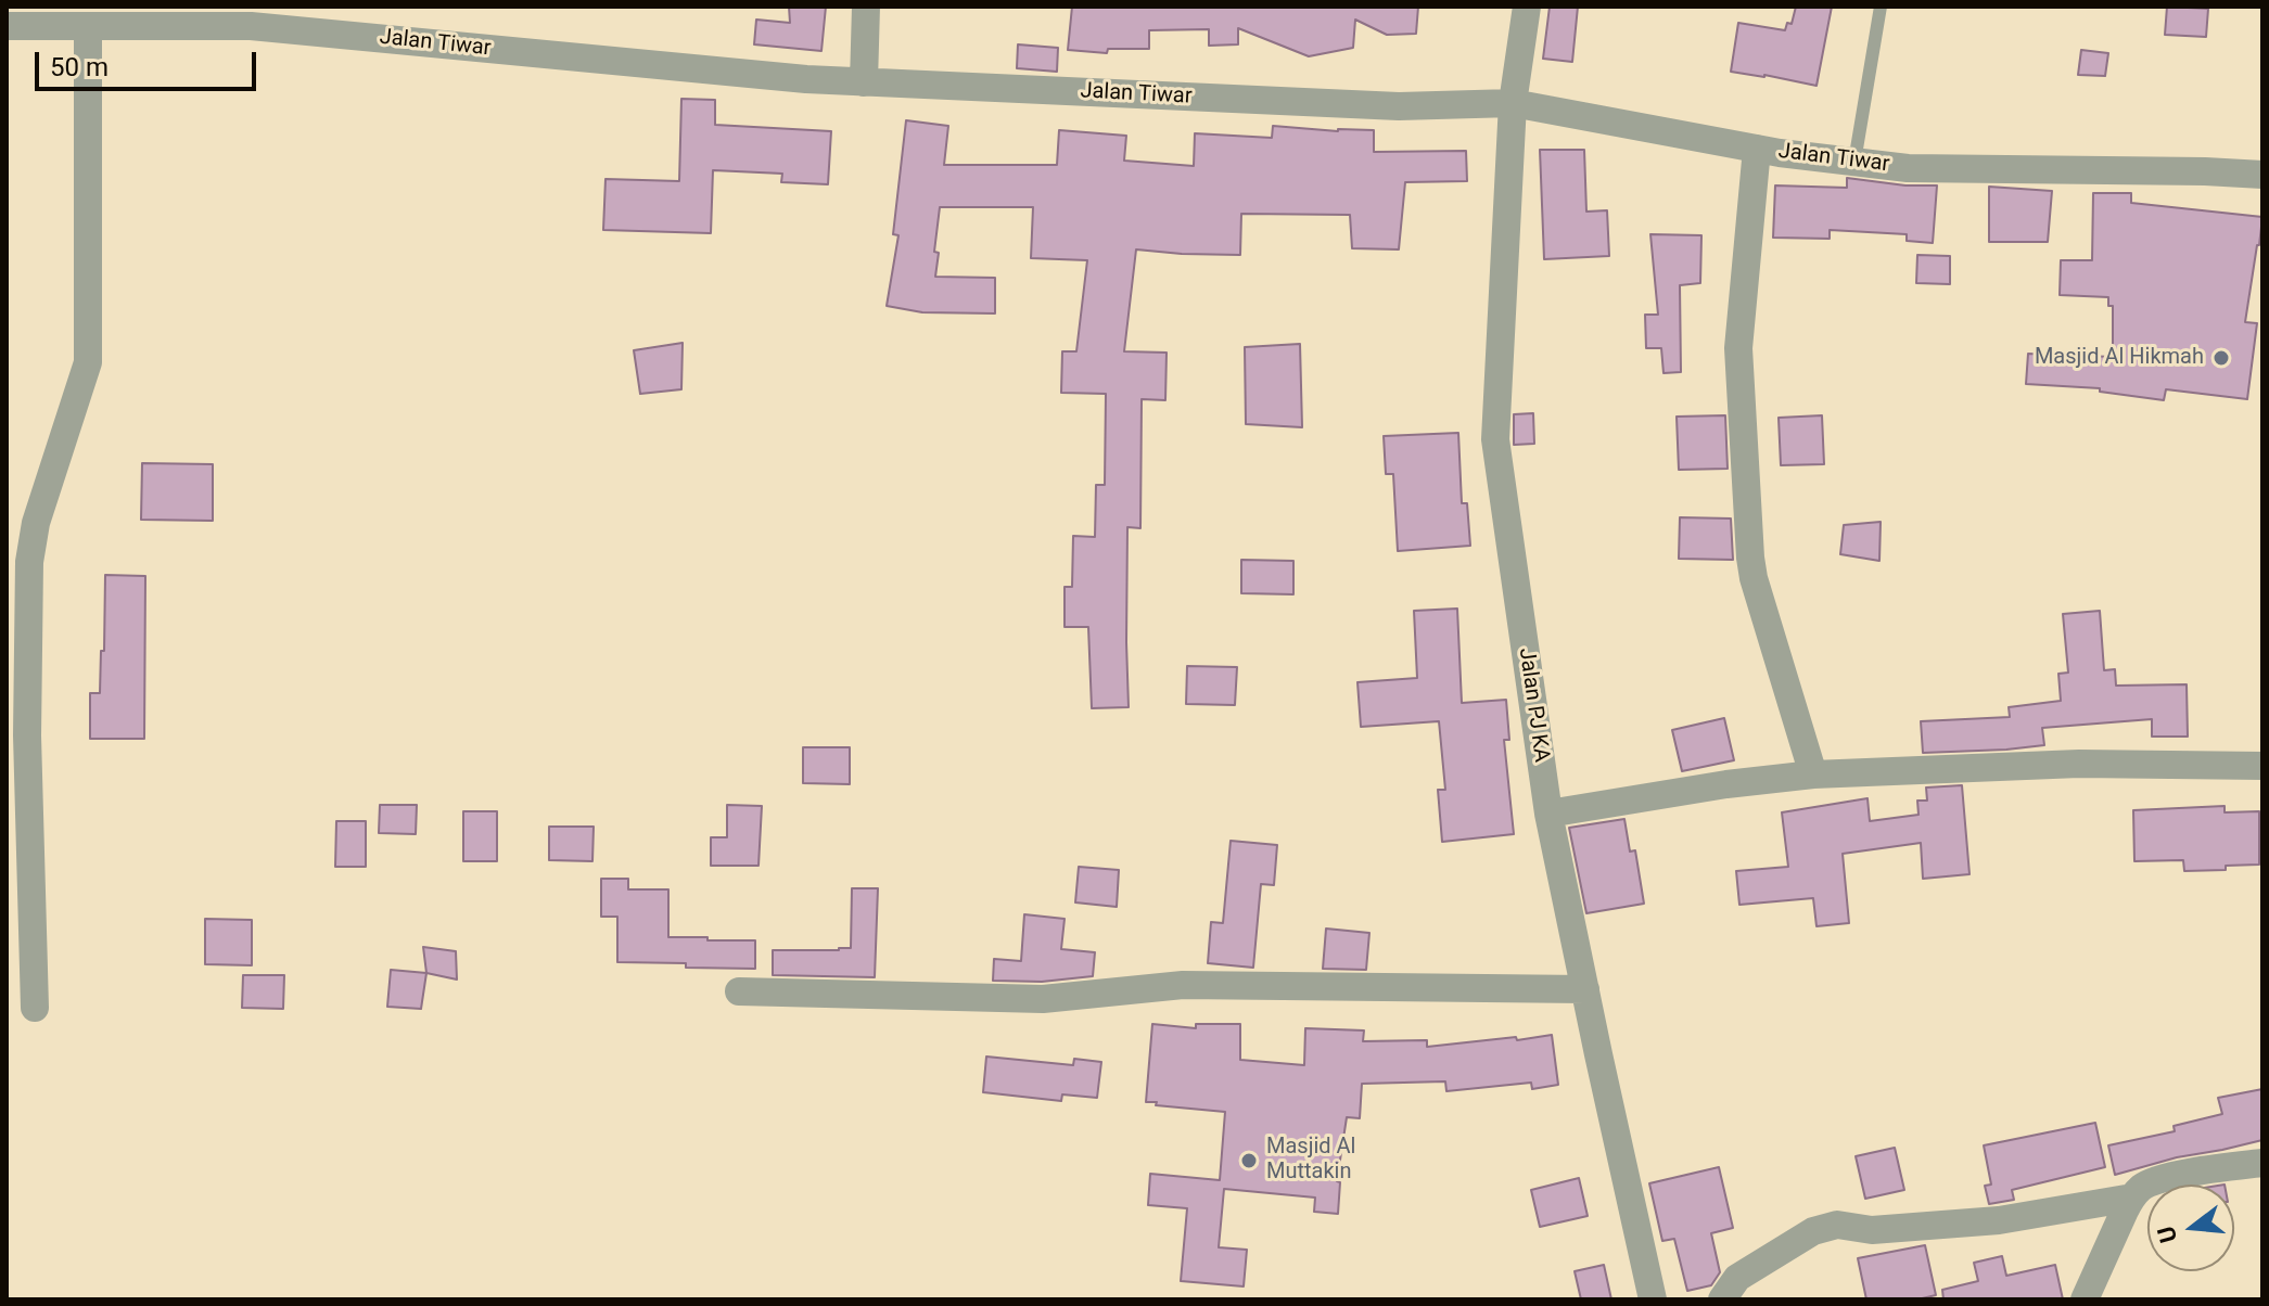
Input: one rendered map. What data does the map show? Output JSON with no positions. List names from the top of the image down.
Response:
{
  "streets": {
    "street": ["Jalan Tiwar", "Jalan PJ KA"]
  },
  "crossings": [
    ["Jalan Tiwar", "Jalan PJ KA"]
  ],
  "places": ["Masjid Al Hikmah", "Masjid Al Muttakin"],
  "scale_bar": "50 m",
  "north": "left"
}
